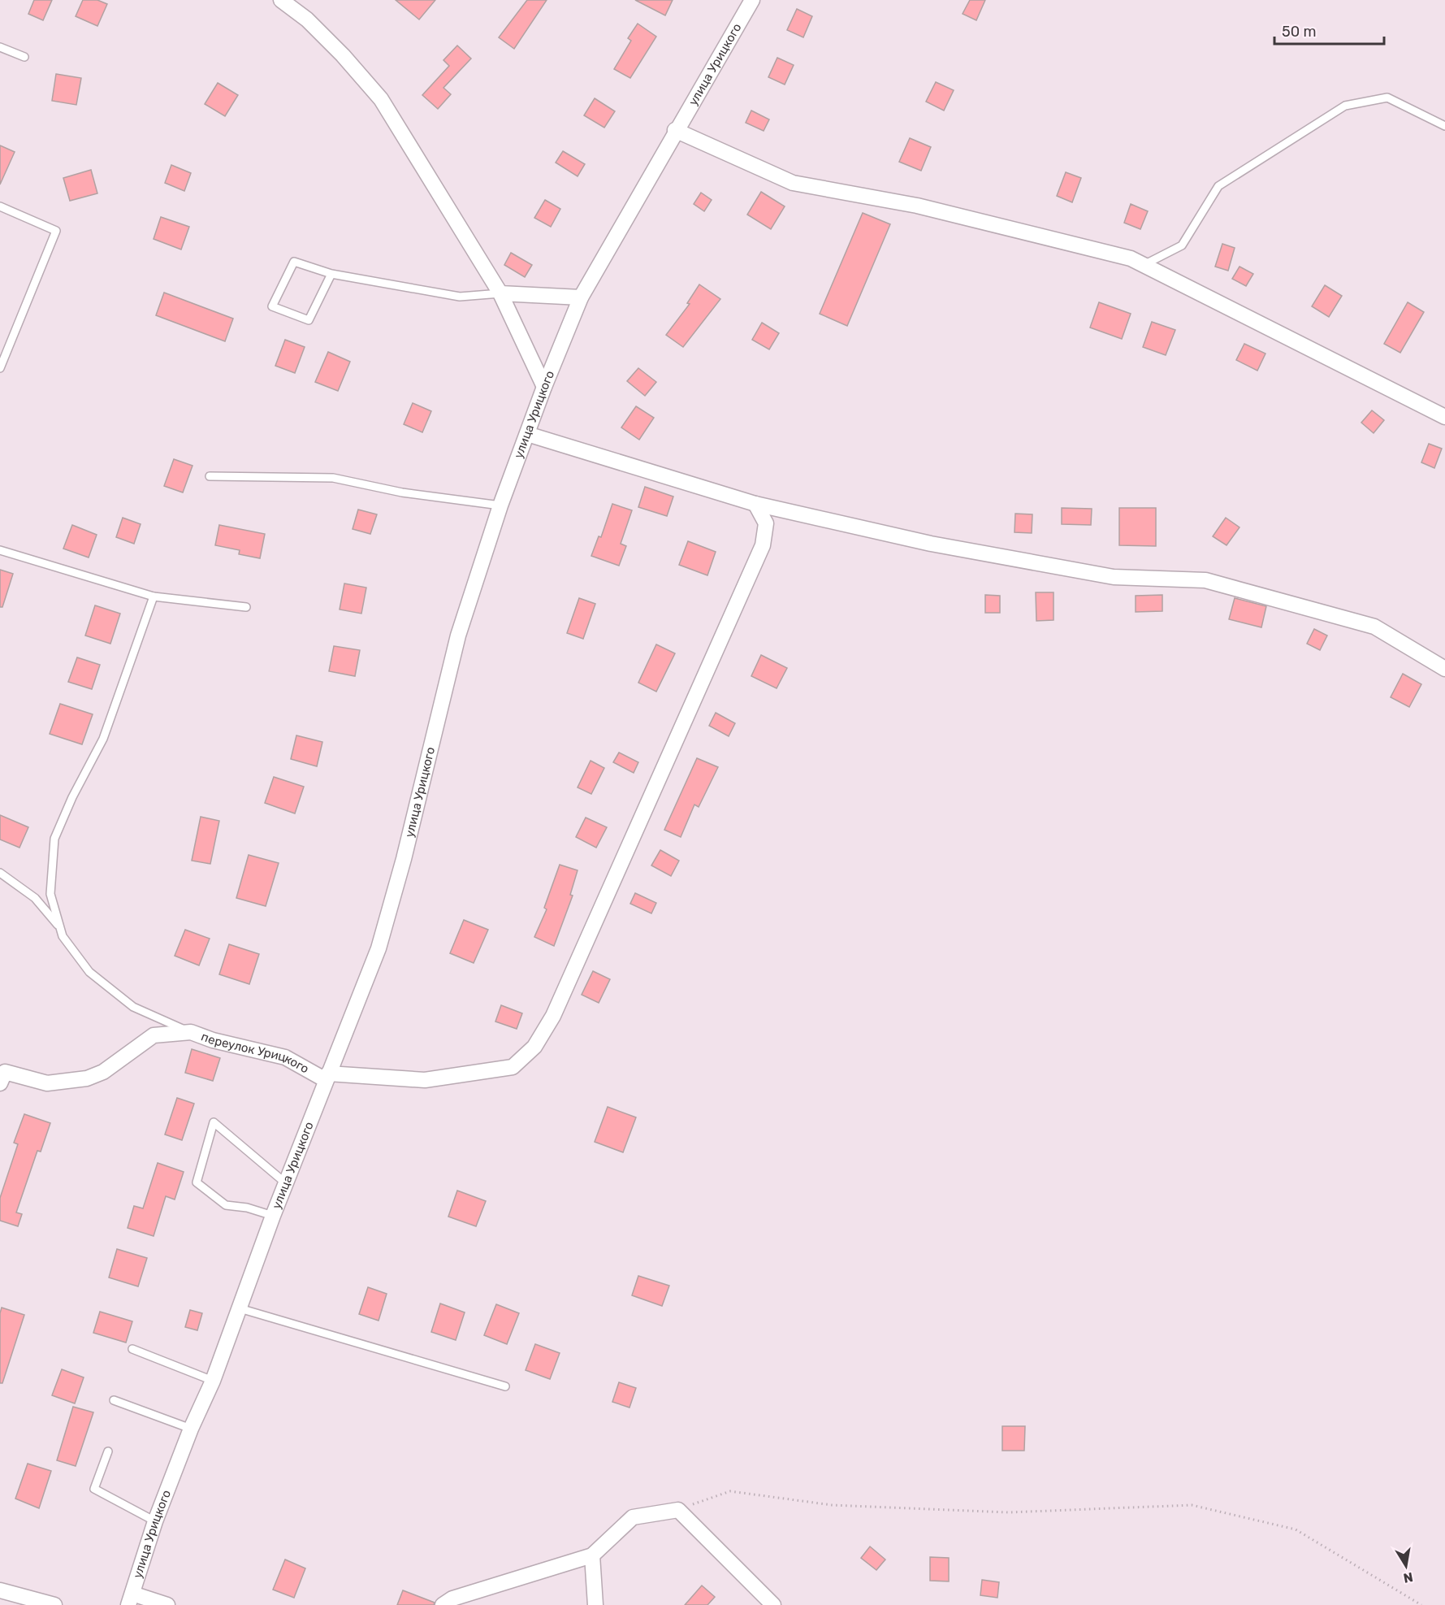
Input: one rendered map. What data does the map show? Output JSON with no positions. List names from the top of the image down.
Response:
{
  "streets": {
    "street": ["улица Урицкого", "переулок Урицкого"]
  },
  "crossings": [
    ["улица Урицкого", "переулок Урицкого"]
  ],
  "scale_bar": "50 m",
  "north": "bottom"
}
